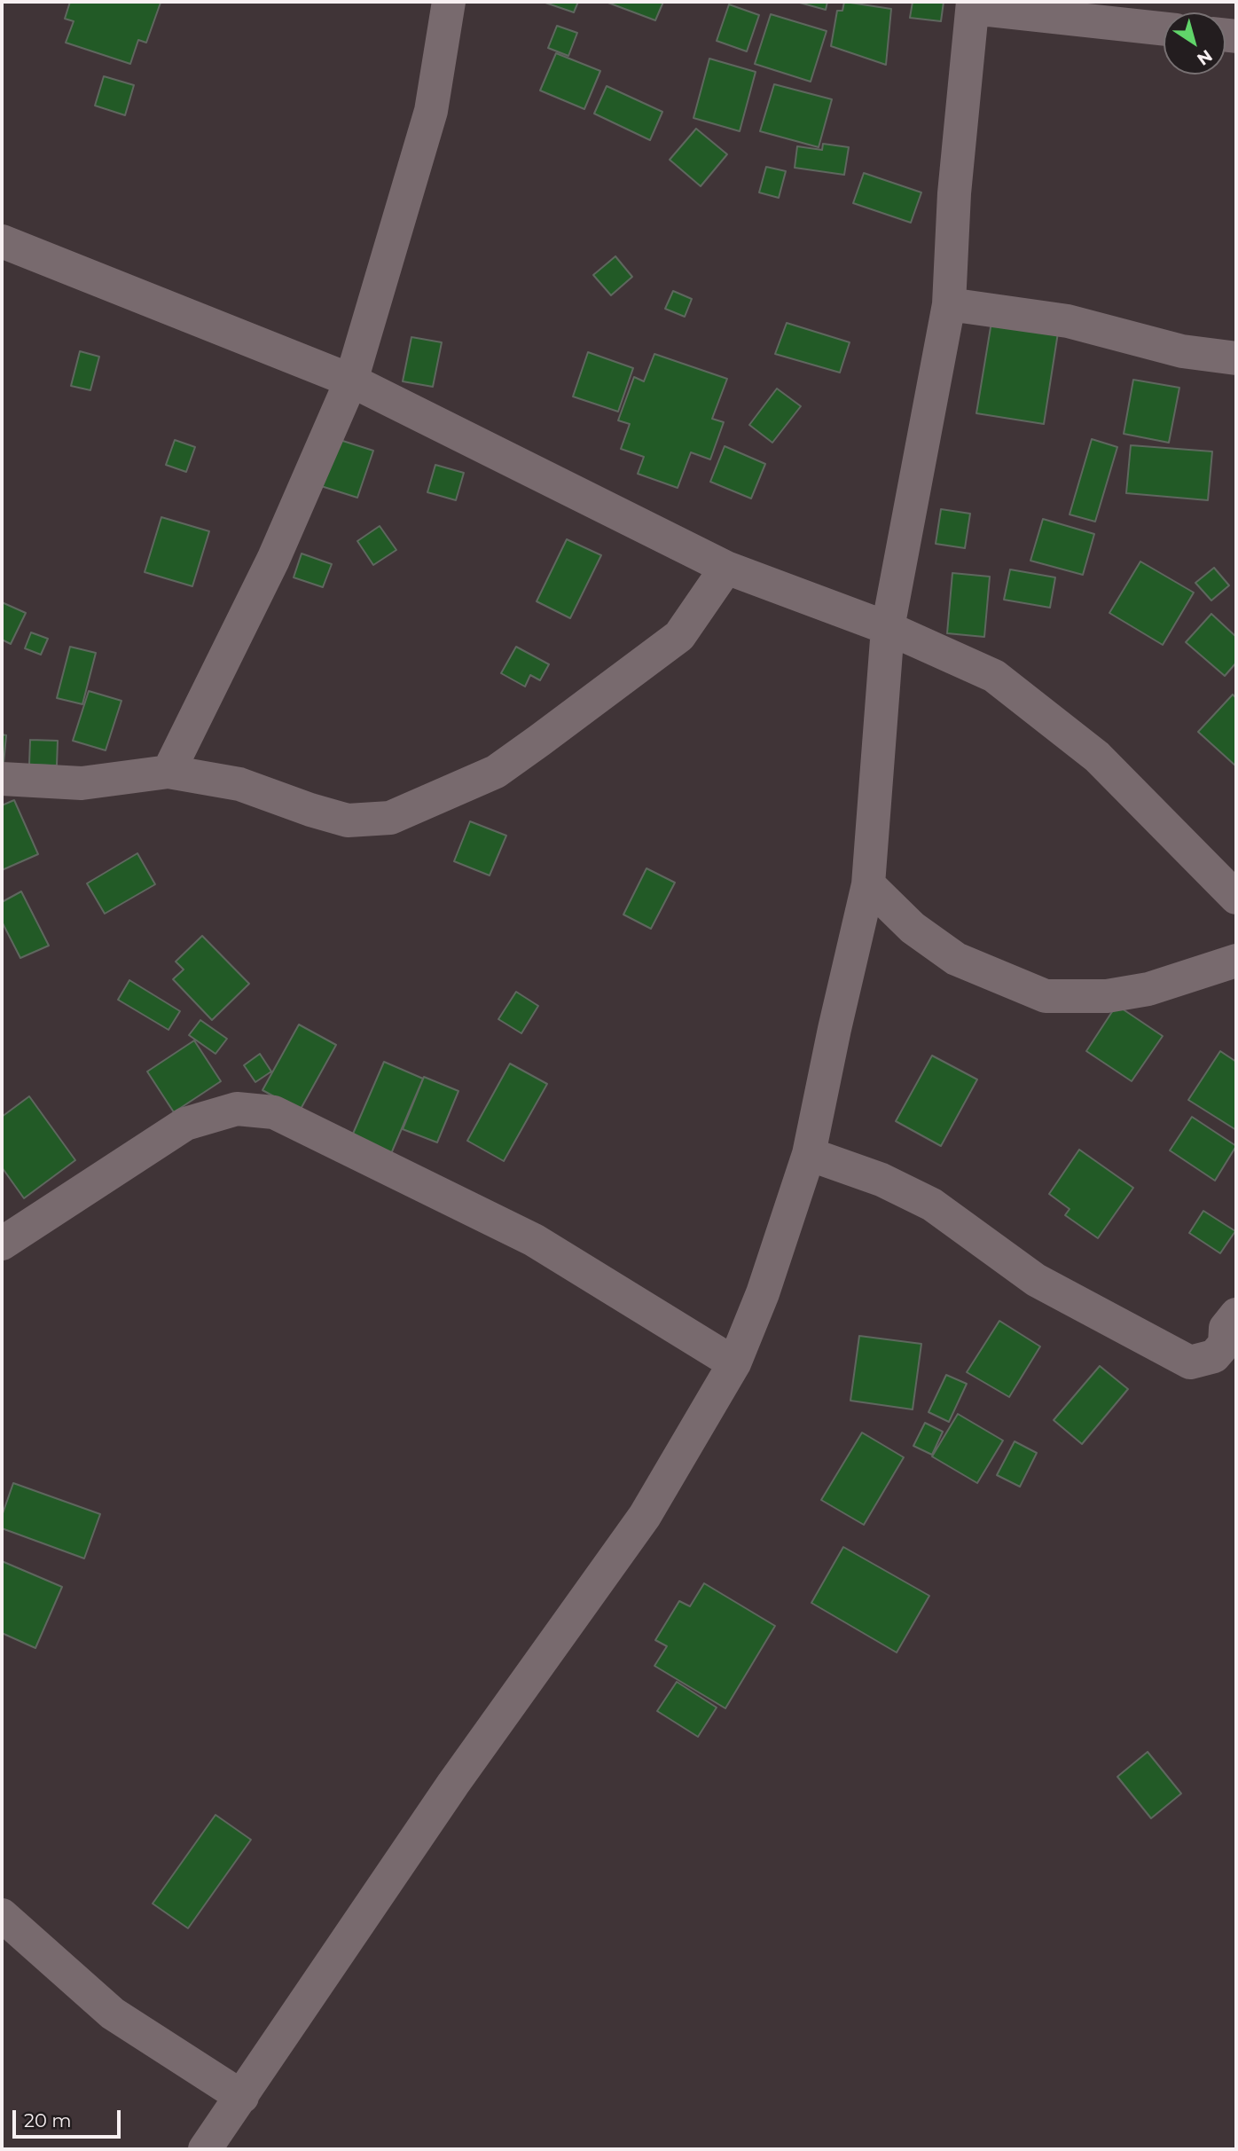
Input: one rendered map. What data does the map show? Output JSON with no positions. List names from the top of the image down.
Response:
{
  "scale_bar": "20 m",
  "north": "bottom right"
}
